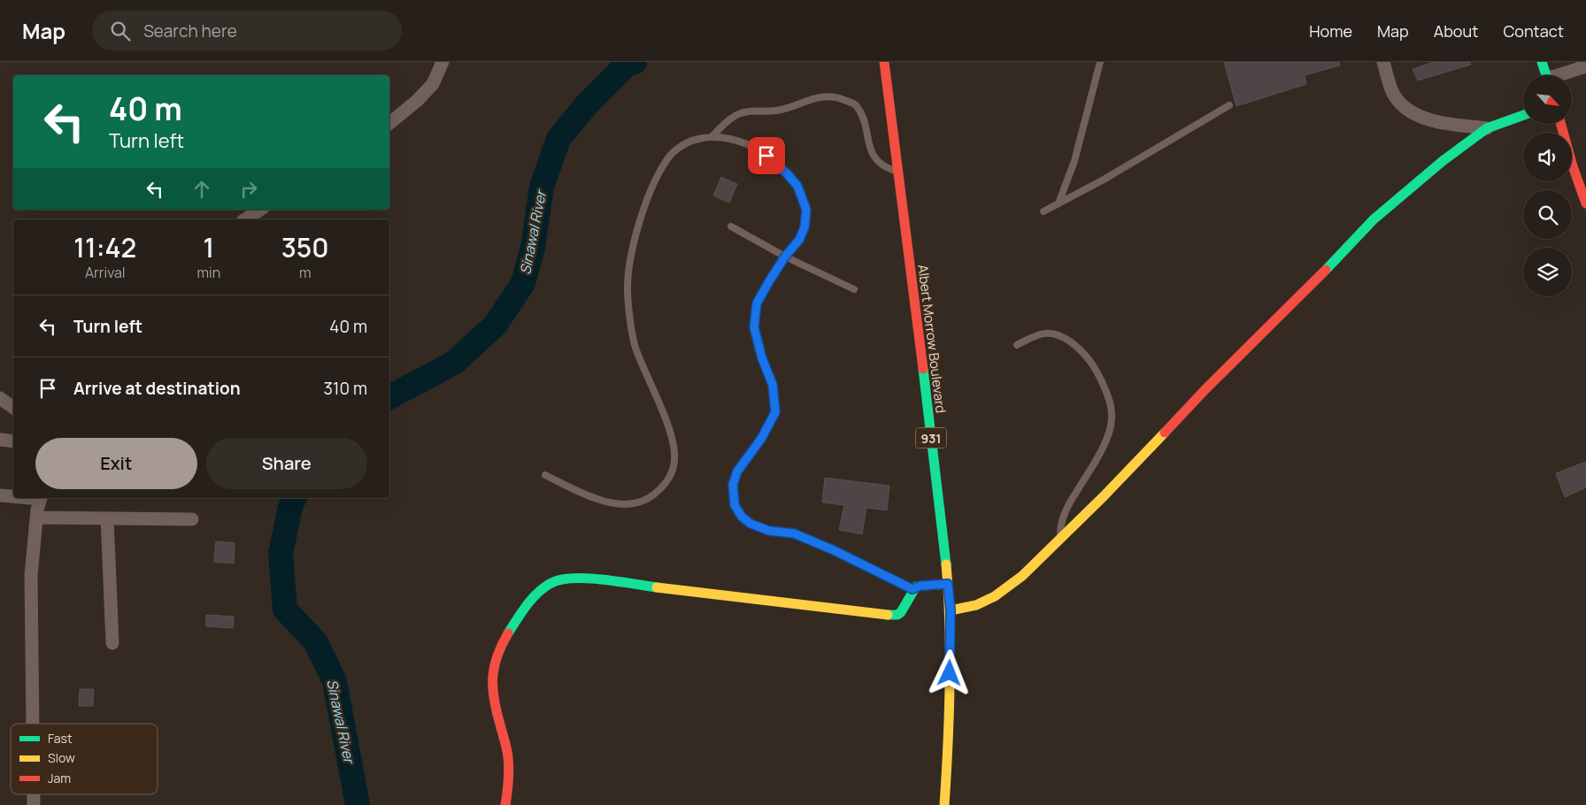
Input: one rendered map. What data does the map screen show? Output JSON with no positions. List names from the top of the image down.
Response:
{
  "streets": {
    "street": ["Albert Morrow Boulevard", "931"]
  },
  "water": ["Sinawal River"],
  "legend": ["Fast", "Slow", "Jam"],
  "north": "bottom right",
  "page": {
    "header": "Map",
    "search": "Search here",
    "nav": [
      "Home",
      "Map",
      "About",
      "Contact"
    ],
    "turn": ["40 m", "Turn left"],
    "eta": [
      "11:42",
      "Arrival",
      "1",
      "min",
      "350",
      "m"
    ],
    "list": [
      {
        "name": "Turn left",
        "value": "40 m"
      },
      {
        "name": "Arrive at destination",
        "value": "310 m"
      }
    ],
    "buttons": ["Exit", "Share"]
  }
}
